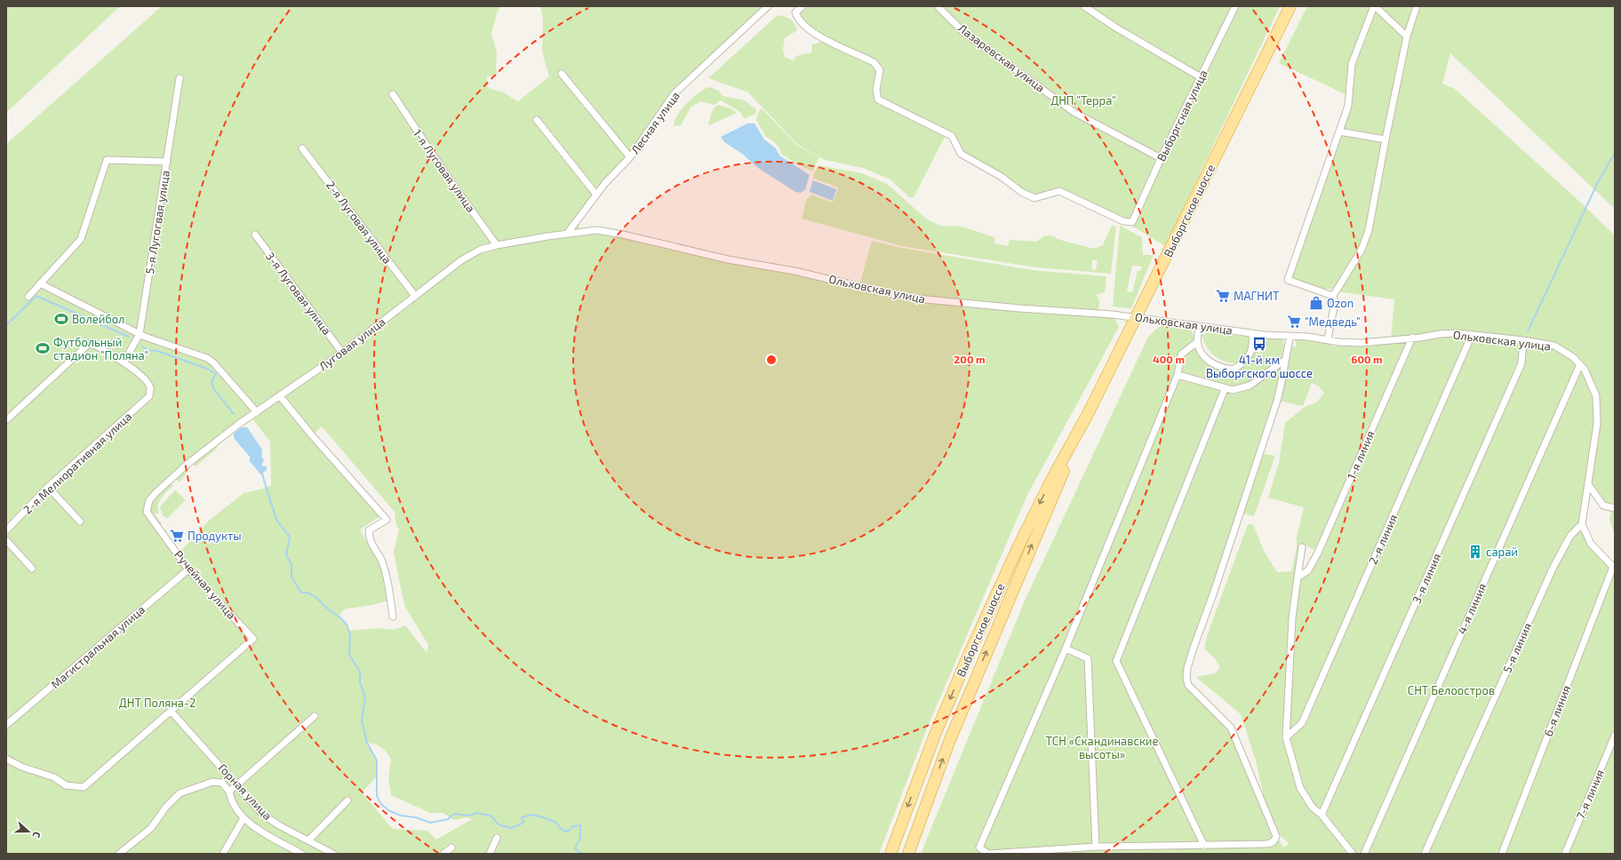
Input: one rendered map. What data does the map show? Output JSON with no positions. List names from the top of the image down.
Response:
{
  "streets": {
    "main road": ["Выборгское шоссе"],
    "street": [
      "Лазаревская улица",
      "Выборгская улица",
      "Лесная улица",
      "1-я Луговая улица",
      "5-я Лугогвая улица",
      "2-я Луговая улица",
      "Ольховская улица",
      "3-я Луговая улица",
      "Луговая улица",
      "1-я линия",
      "2-я Мелиоративная улица",
      "2-я линия",
      "3-я линия",
      "Ручейная улица",
      "4-я линия",
      "Магистральная улица",
      "5-я линия",
      "6-я линия",
      "Горная улица",
      "7-я линия"
    ]
  },
  "crossings": [
    ["Лазаревская улица", "Выборгская улица"],
    ["Лесная улица", "Ольховская улица"],
    ["Лесная улица", "Луговая улица"],
    ["1-я Луговая улица", "Луговая улица"],
    ["Выборгское шоссе", "Ольховская улица"],
    ["5-я Лугогвая улица", "2-я Мелиоративная улица"],
    ["2-я Луговая улица", "Луговая улица"],
    ["Ольховская улица", "Луговая улица"],
    ["Ольховская улица", "1-я линия"],
    ["Ольховская улица", "2-я линия"],
    ["Ольховская улица", "3-я линия"],
    ["Ольховская улица", "4-я линия"],
    ["Ольховская улица", "5-я линия"],
    ["3-я Луговая улица", "Луговая улица"],
    ["Луговая улица", "Ручейная улица"],
    ["Ручейная улица", "Магистральная улица"],
    ["Ручейная улица", "Горная улица"]
  ],
  "parks": [
    "ДНП \"Терра\"",
    "СНТ Белоостров",
    "ДНТ Поляна-2",
    "ТСН «Скандинавские высоты»"
  ],
  "places": {
    "supermarket": ["МАГНИТ", "\"Медведь\"", "Продукты"],
    "shop": ["Ozon"],
    "sports": ["Волейбол", "Футбольный стадион \"Поляна\""],
    "bus stop": ["41-й км Выборгского шоссе"],
    "building": ["сарай"]
  },
  "north": "right",
  "rings": ["200 m", "400 m", "600 m"]
}
